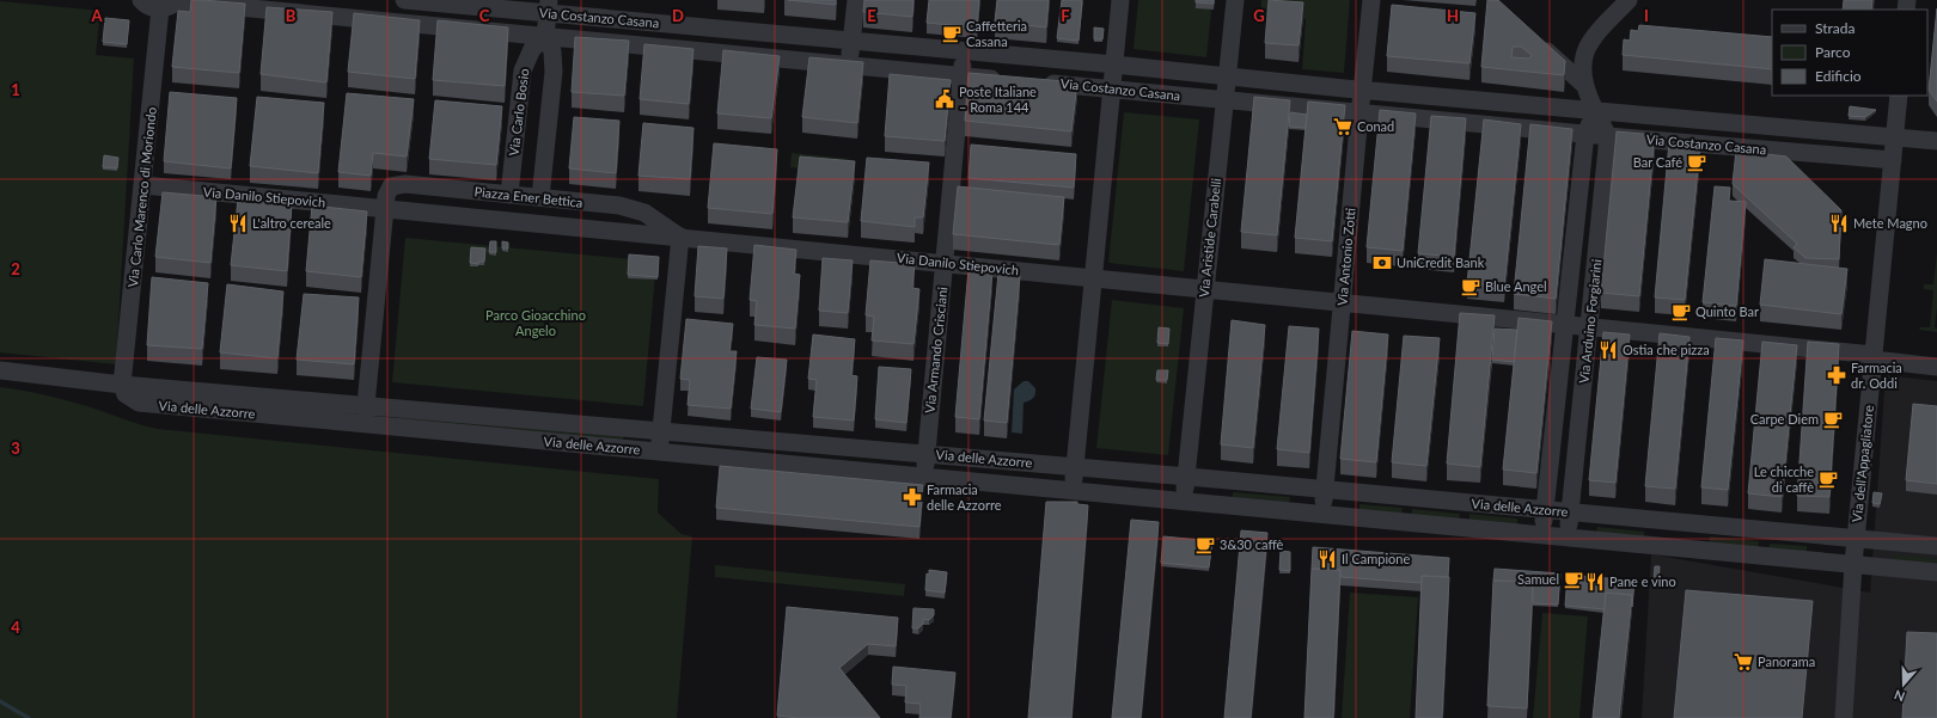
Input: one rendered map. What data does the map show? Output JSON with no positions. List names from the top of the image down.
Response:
{
  "streets": {
    "street": [
      "Via Costanzo Casana",
      "Via Carlo Bosio",
      "Via Carlo Marenco di Moriondo",
      "Via Danilo Stiepovich",
      "Piazza Ener Bettica",
      "Via Aristide Carabelli",
      "Via Antonio Zotti",
      "Via Arduino Forgiarini",
      "Via Armando Crisciani",
      "Via delle Azzorre",
      "Via dell'Appagliatore"
    ]
  },
  "crossings": [
    ["Via Costanzo Casana", "Via Carlo Bosio"],
    ["Via Costanzo Casana", "Via Carlo Marenco di Moriondo"],
    ["Via Costanzo Casana", "Via Aristide Carabelli"],
    ["Via Costanzo Casana", "Via Antonio Zotti"],
    ["Via Costanzo Casana", "Via Arduino Forgiarini"],
    ["Via Costanzo Casana", "Via Armando Crisciani"],
    ["Via Costanzo Casana", "Via dell'Appagliatore"],
    ["Via Carlo Bosio", "Piazza Ener Bettica"],
    ["Via Carlo Marenco di Moriondo", "Via Danilo Stiepovich"],
    ["Via Carlo Marenco di Moriondo", "Via delle Azzorre"],
    ["Via Danilo Stiepovich", "Piazza Ener Bettica"],
    ["Via Danilo Stiepovich", "Via Aristide Carabelli"],
    ["Via Danilo Stiepovich", "Via Antonio Zotti"],
    ["Via Danilo Stiepovich", "Via Arduino Forgiarini"],
    ["Via Danilo Stiepovich", "Via Armando Crisciani"],
    ["Piazza Ener Bettica", "Via delle Azzorre"],
    ["Via Aristide Carabelli", "Via delle Azzorre"],
    ["Via Antonio Zotti", "Via delle Azzorre"],
    ["Via Arduino Forgiarini", "Via delle Azzorre"],
    ["Via Armando Crisciani", "Via delle Azzorre"],
    ["Via delle Azzorre", "Via dell'Appagliatore"]
  ],
  "parks": ["Parco Gioacchino Angelo"],
  "places": {
    "cafe": [
      "Caffetteria Casana",
      "Bar Café",
      "Blue Angel",
      "Quinto Bar",
      "Carpe Diem",
      "Le chicche di caffè",
      "3&30 caffè",
      "Samuel"
    ],
    "public building": ["Poste Italiane – Roma 144"],
    "supermarket": ["Conad", "Panorama"],
    "restaurant": [
      "L'altro cereale",
      "Mete Magno",
      "Ostia che pizza",
      "Il Campione",
      "Pane e vino"
    ],
    "bank": ["UniCredit Bank"],
    "pharmacy": ["Farmacia dr. Oddi", "Farmacia delle Azzorre"]
  },
  "legend": ["Strada", "Parco", "Edificio"],
  "north": "bottom",
  "grid": {
    "columns": [
      "A",
      "B",
      "C",
      "D",
      "E",
      "F",
      "G",
      "H",
      "I"
    ],
    "rows": [
      "1",
      "2",
      "3",
      "4"
    ]
  }
}
